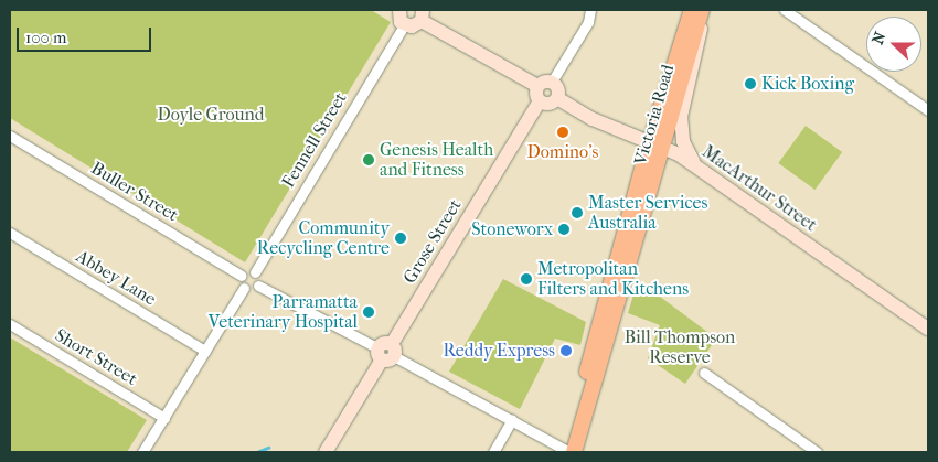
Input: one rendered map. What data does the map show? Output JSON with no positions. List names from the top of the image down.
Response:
{
  "streets": {
    "main road": ["Victoria Road"],
    "street": [
      "Fennell Street",
      "MacArthur Street",
      "Buller Street",
      "Grose Street",
      "Abbey Lane",
      "Short Street"
    ]
  },
  "crossings": [
    ["Victoria Road", "MacArthur Street"],
    ["MacArthur Street", "Grose Street"]
  ],
  "parks": ["Doyle Ground", "Bill Thompson Reserve"],
  "places": [
    "Kick Boxing",
    "Domino's",
    "Genesis Health and Fitness",
    "Master Services Australia",
    "Stoneworx",
    "Community Recycling Centre",
    "Metropolitan Filters and Kitchens",
    "Parramatta Veterinary Hospital",
    "Reddy Express"
  ],
  "scale_bar": "100 m",
  "north": "left"
}
